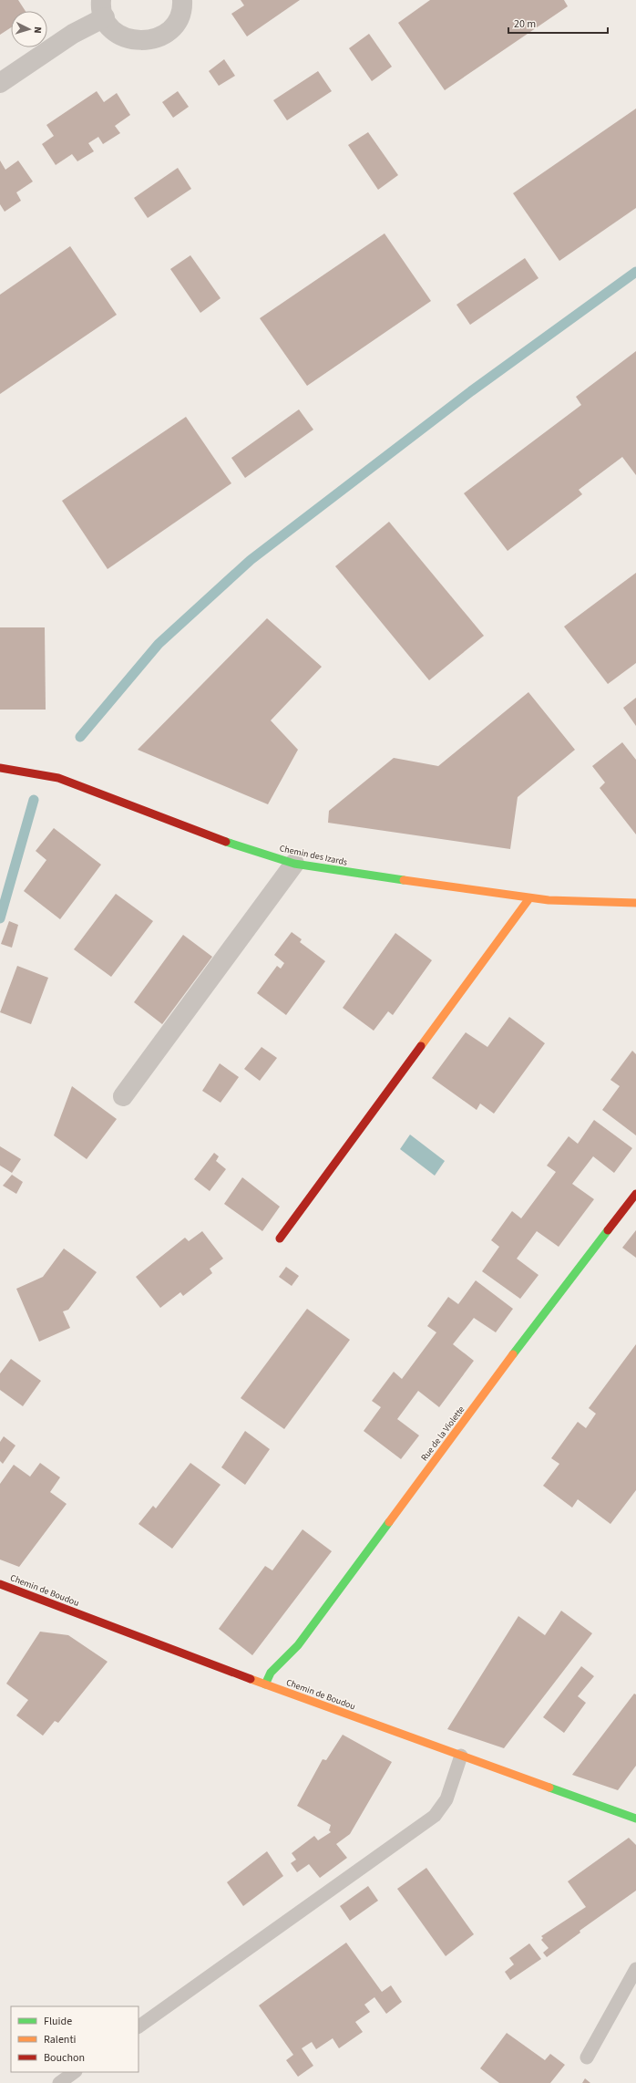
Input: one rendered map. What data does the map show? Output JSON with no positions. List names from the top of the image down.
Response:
{
  "streets": {
    "street": ["Chemin des Izards", "Rue de la Violette", "Chemin de Boudou"]
  },
  "crossings": [
    ["Rue de la Violette", "Chemin de Boudou"]
  ],
  "legend": ["Fluide", "Ralenti", "Bouchon"],
  "scale_bar": "20 m",
  "north": "right"
}
